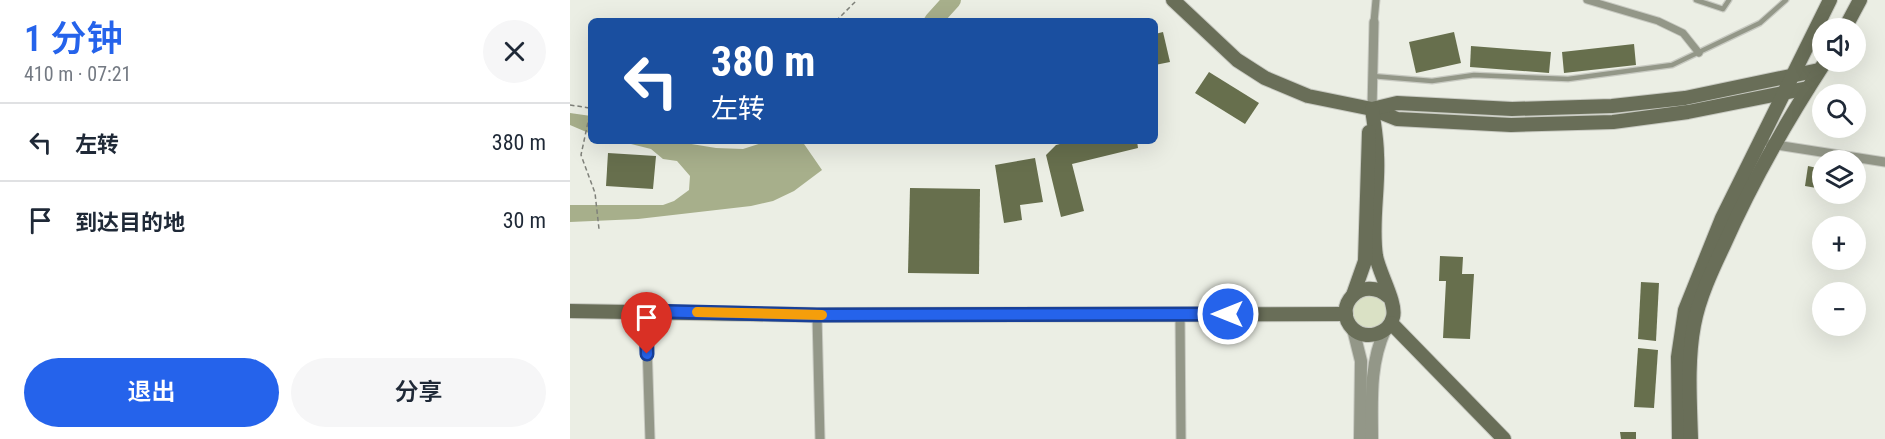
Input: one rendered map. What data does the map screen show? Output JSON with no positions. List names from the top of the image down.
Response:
{
  "page": {
    "heading": ["1 分钟", "410 m · 07:21"],
    "map_buttons": ["+", "−"],
    "turn": ["380 m", "左转"],
    "list": [
      {
        "name": "左转",
        "value": "380 m"
      },
      {
        "name": "到达目的地",
        "value": "30 m"
      }
    ],
    "buttons": ["退出", "分享"]
  }
}
